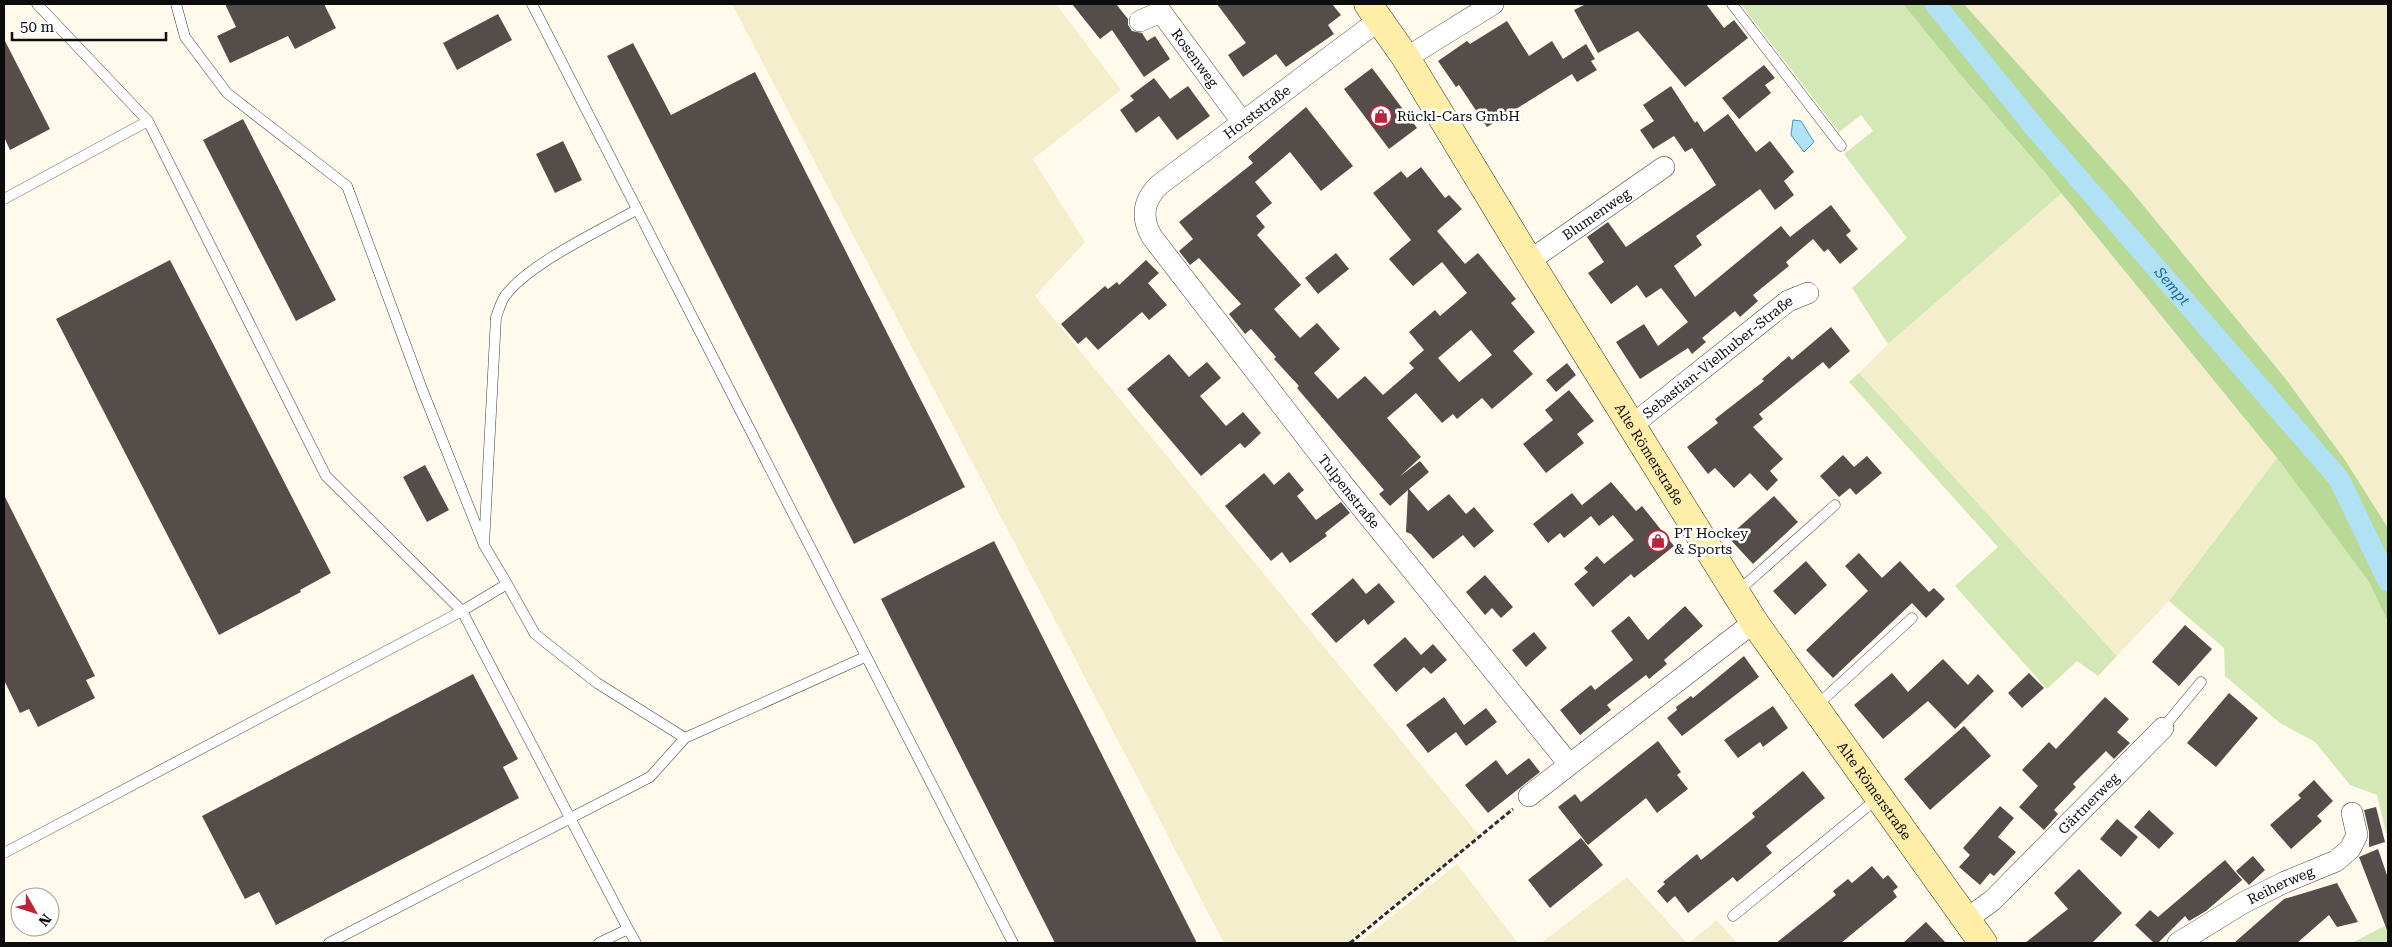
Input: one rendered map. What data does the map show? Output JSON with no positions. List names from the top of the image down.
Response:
{
  "streets": {
    "main road": ["Alte Römerstraße"],
    "street": [
      "Rosenweg",
      "Horststraße",
      "Blumenweg",
      "Sebastian-Vielhuber-Straße",
      "Tulpenstraße",
      "Gärtnerweg",
      "Reiherweg"
    ]
  },
  "crossings": [
    ["Rosenweg", "Horststraße"],
    ["Horststraße", "Alte Römerstraße"],
    ["Horststraße", "Tulpenstraße"],
    ["Blumenweg", "Alte Römerstraße"],
    ["Sebastian-Vielhuber-Straße", "Alte Römerstraße"],
    ["Alte Römerstraße", "Gärtnerweg"]
  ],
  "water": ["Sempt"],
  "places": {
    "shop": ["Rückl-Cars GmbH", "PT Hockey & Sports"]
  },
  "scale_bar": "50 m",
  "north": "bottom right"
}
